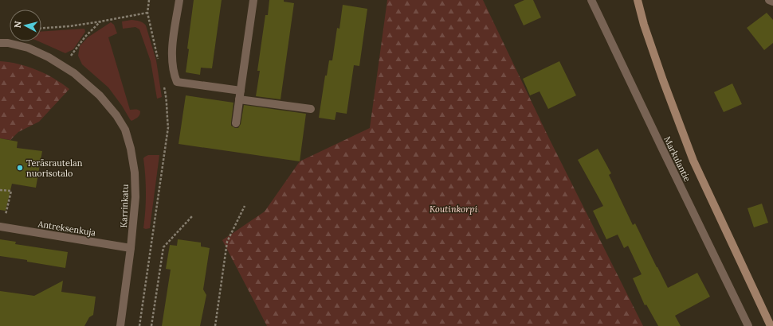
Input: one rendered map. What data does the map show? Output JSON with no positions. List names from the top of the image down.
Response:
{
  "streets": {
    "main road": ["Markulantie"],
    "street": ["Karrinkatu", "Antreksenkuja"]
  },
  "crossings": [
    ["Karrinkatu", "Antreksenkuja"]
  ],
  "parks": ["Koutinkorpi"],
  "places": ["Teräsrautelan nuorisotalo"],
  "north": "left"
}
